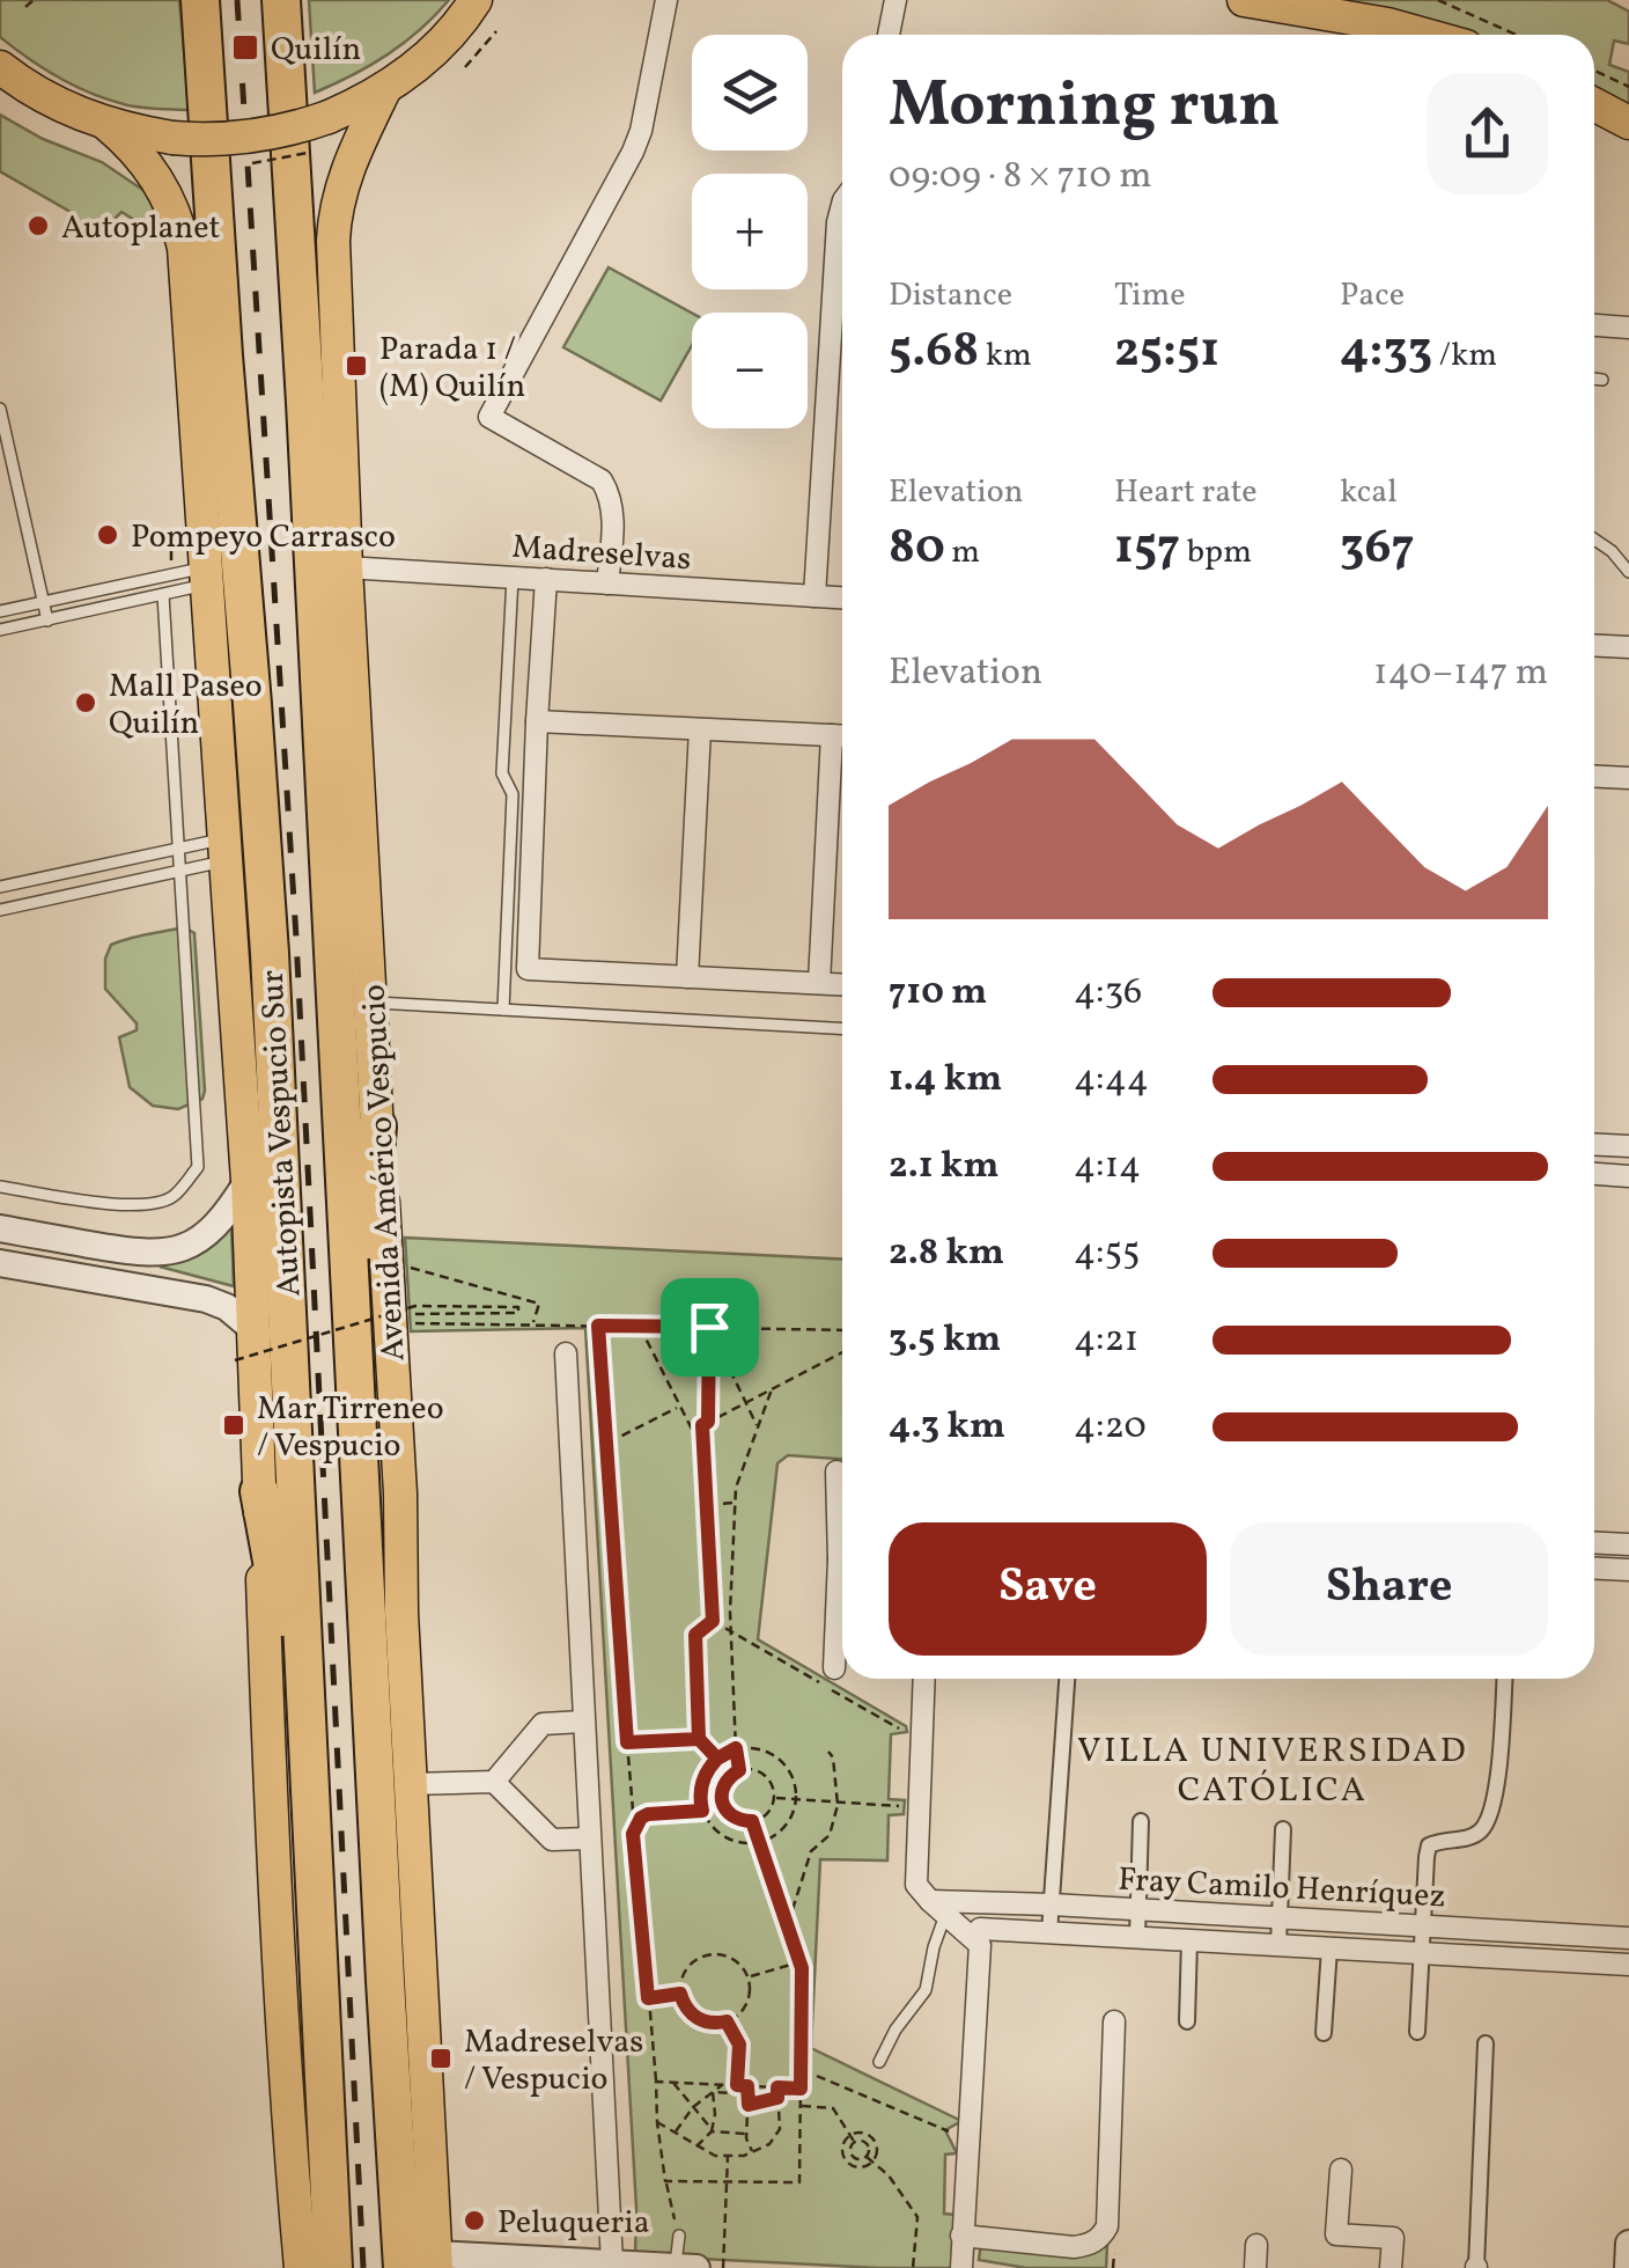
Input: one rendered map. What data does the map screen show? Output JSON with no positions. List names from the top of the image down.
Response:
{
  "streets": {
    "highway": ["Autopista Vespucio Sur"],
    "main road": ["Avenida Américo Vespucio"],
    "street": ["Madreselvas", "Fray Camilo Henríquez"]
  },
  "crossings": [
    ["Madreselvas", "Avenida Américo Vespucio"],
    ["Autopista Vespucio Sur", "Avenida Américo Vespucio"]
  ],
  "districts": ["VILLA UNIVERSIDAD CATÓLICA"],
  "places": {
    "transit": [
      "Quilín",
      "Parada 1 / (M) Quilín",
      "Mar Tirreneo / Vespucio",
      "Madreselvas / Vespucio"
    ],
    "other": [
      "Autoplanet",
      "Pompeyo Carrasco",
      "Mall Paseo Quilín",
      "Peluqueria"
    ]
  },
  "page": {
    "map_buttons": ["+", "−"],
    "heading": ["Morning run", "09:09 · 8 × 710 m"],
    "stats": [
      ["Distance", "5.68 km"],
      ["Time", "25:51"],
      ["Pace", "4:33 /km"],
      ["Elevation", "80 m"],
      ["Heart rate", "157 bpm"],
      ["kcal", "367"]
    ],
    "chart": ["Elevation", "140–147 m"],
    "list": [
      {
        "name": "710 m",
        "note": "4:36"
      },
      {
        "name": "1.4 km",
        "note": "4:44"
      },
      {
        "name": "2.1 km",
        "note": "4:14"
      },
      {
        "name": "2.8 km",
        "note": "4:55"
      },
      {
        "name": "3.5 km",
        "note": "4:21"
      },
      {
        "name": "4.3 km",
        "note": "4:20"
      }
    ],
    "buttons": ["Save", "Share"]
  }
}
